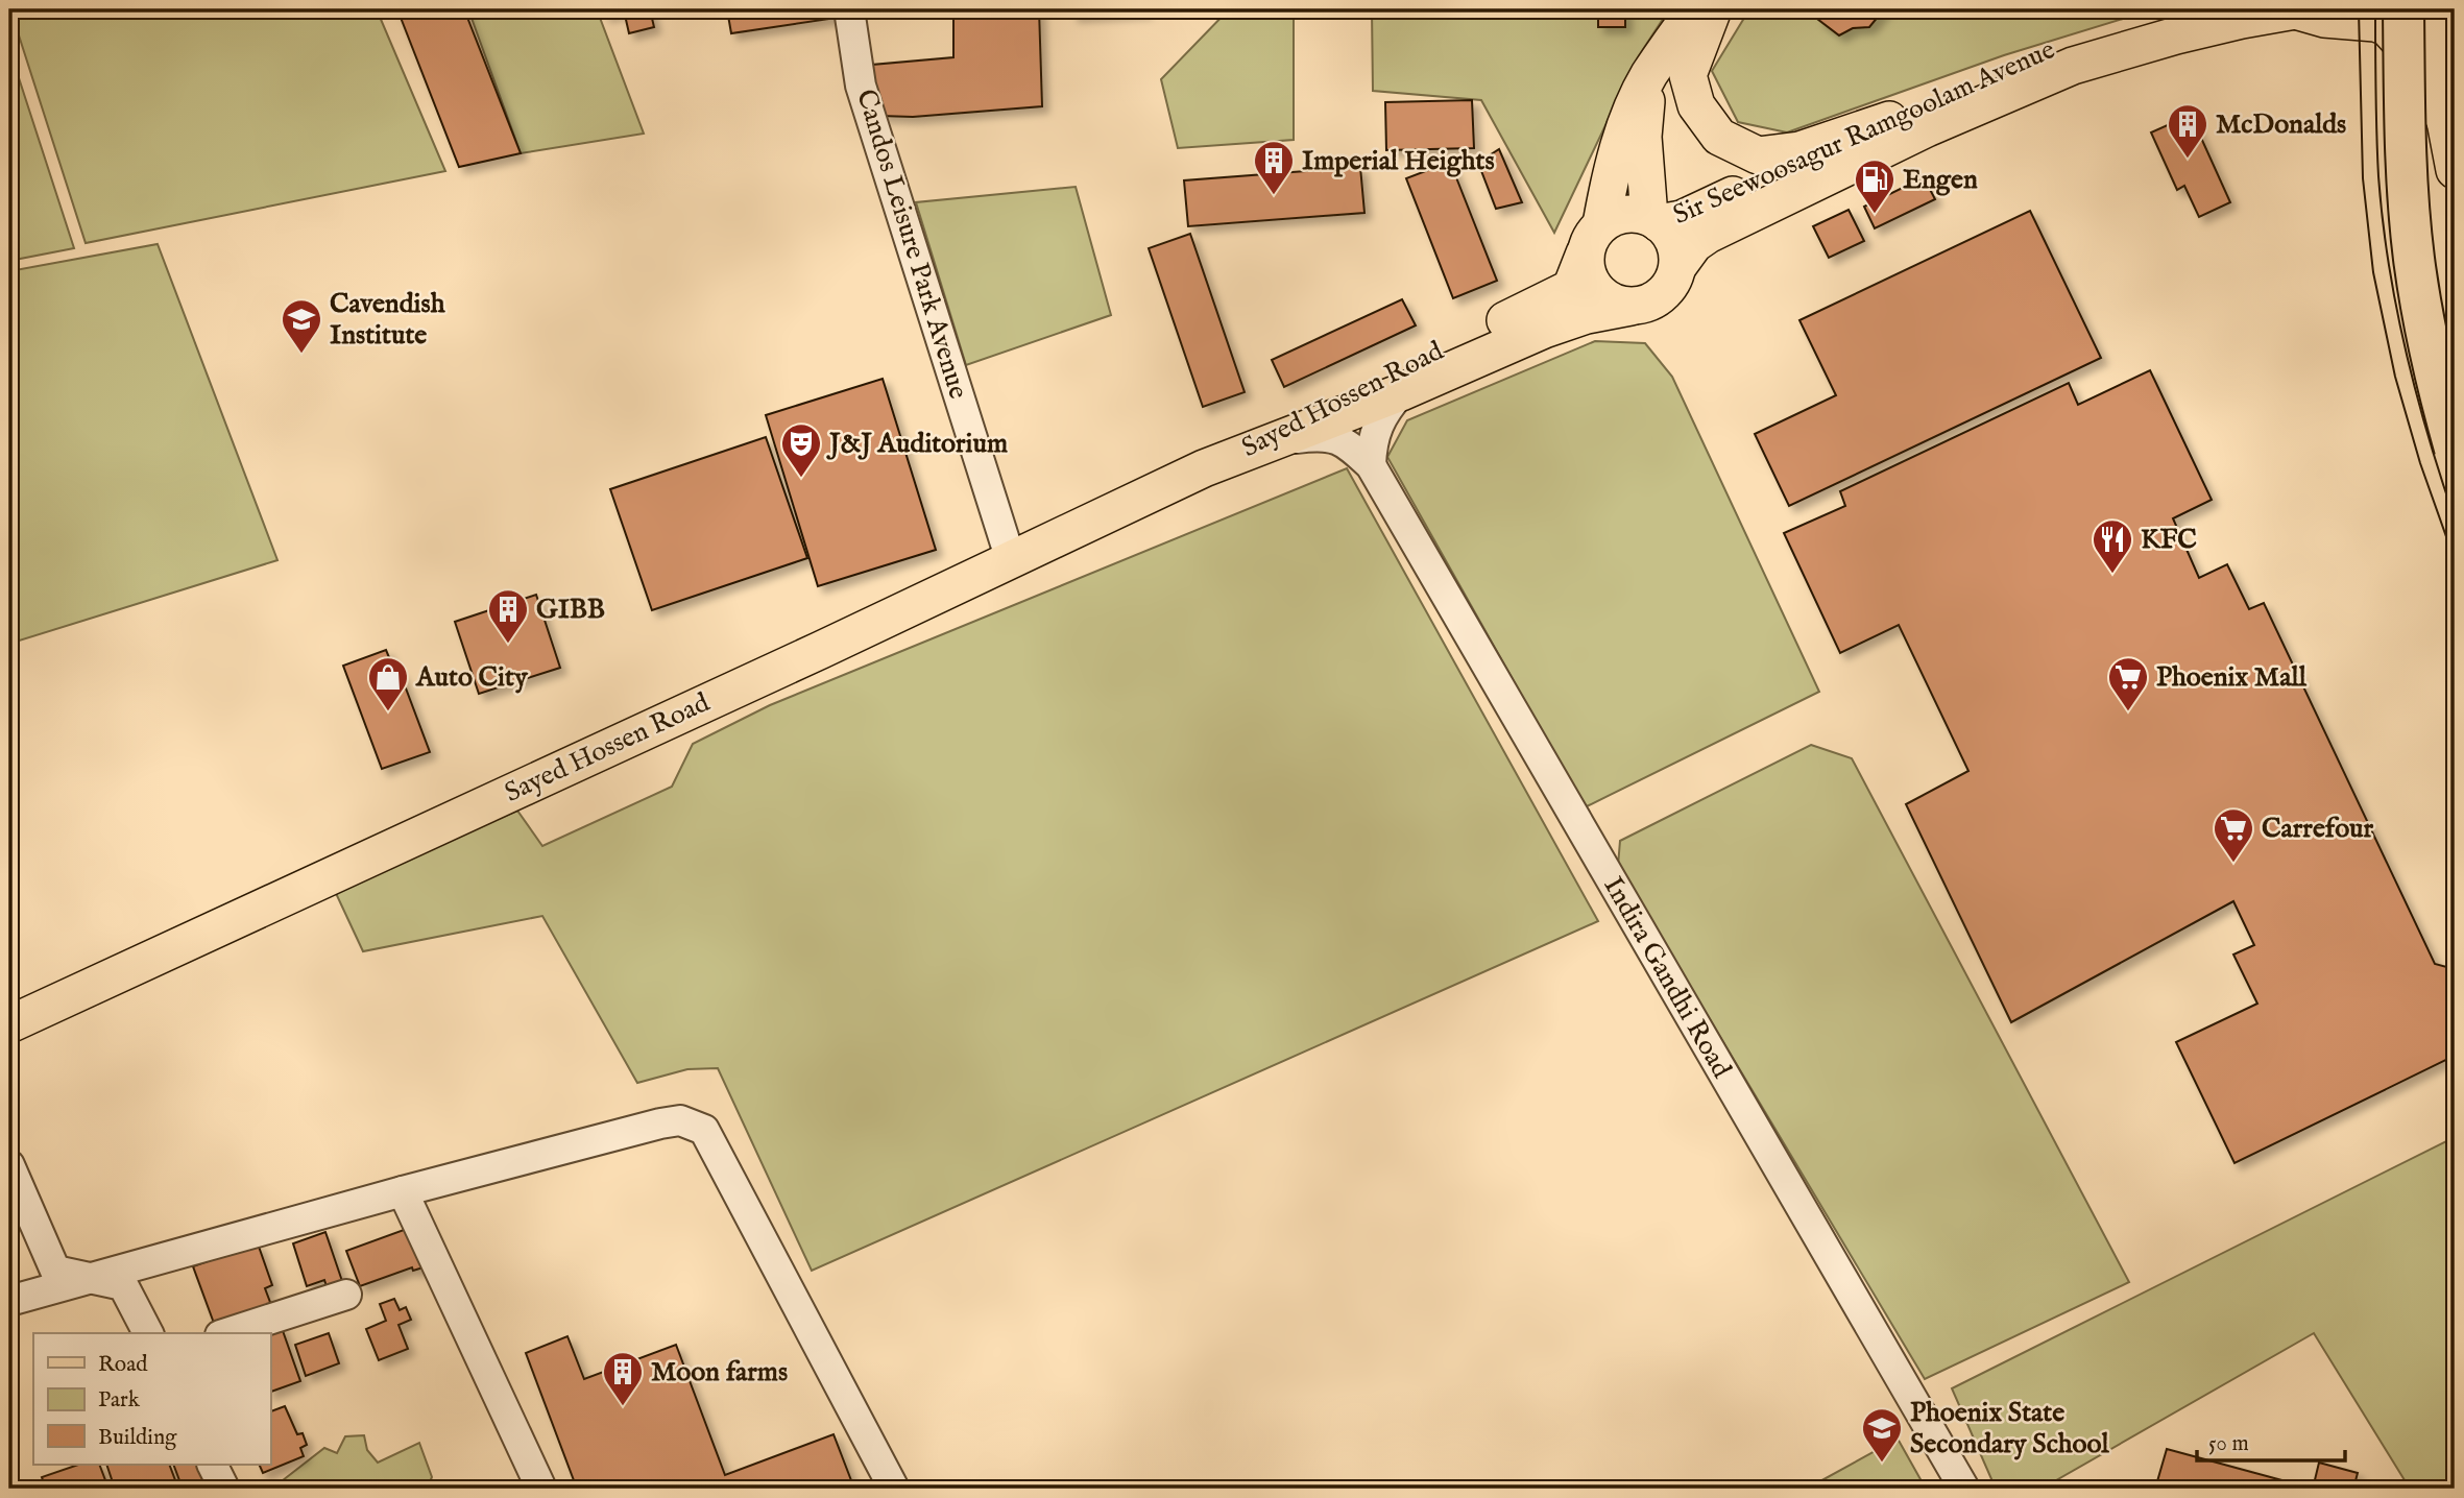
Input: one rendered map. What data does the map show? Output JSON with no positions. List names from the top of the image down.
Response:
{
  "streets": {
    "main road": ["Sir Seewoosagur Ramgoolam Avenue", "Sayed Hossen Road"],
    "street": ["Candos Leisure Park Avenue", "Indira Gandhi Road"]
  },
  "crossings": [
    ["Sir Seewoosagur Ramgoolam Avenue", "Sayed Hossen Road"],
    ["Candos Leisure Park Avenue", "Sayed Hossen Road"],
    ["Sayed Hossen Road", "Indira Gandhi Road"]
  ],
  "places": {
    "building": [
      "McDonalds",
      "Imperial Heights",
      "GIBB",
      "Moon farms"
    ],
    "fuel station": ["Engen"],
    "school or university": ["Cavendish Institute", "Phoenix State Secondary School"],
    "theatre": ["J&J Auditorium"],
    "restaurant": ["KFC"],
    "shop": ["Auto City"],
    "supermarket": ["Phoenix Mall", "Carrefour"]
  },
  "legend": ["Road", "Park", "Building"],
  "scale_bar": "50 m"
}
